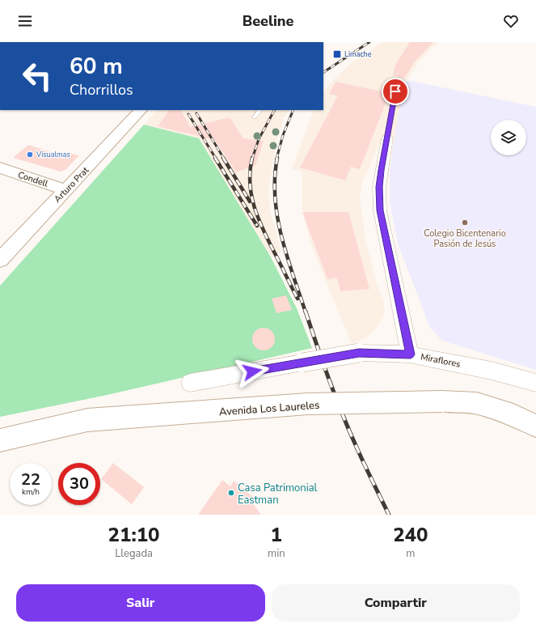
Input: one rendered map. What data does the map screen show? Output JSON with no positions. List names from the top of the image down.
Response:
{
  "streets": {
    "main road": ["Condell", "Arturo Prat", "Avenida Los Laureles"],
    "street": ["Miraflores"]
  },
  "crossings": [
    ["Condell", "Arturo Prat"]
  ],
  "places": {
    "transit": ["Limache"],
    "other": ["Visualmas", "Colegio Bicentenario Pasión de Jesús", "Casa Patrimonial Eastman"]
  },
  "page": {
    "header": "Beeline",
    "turn": ["60 m", "Chorrillos"],
    "speed": "22 km/h",
    "limit": "30",
    "eta": [
      "21:10",
      "Llegada",
      "1",
      "min",
      "240",
      "m"
    ],
    "buttons": ["Salir", "Compartir"]
  }
}
